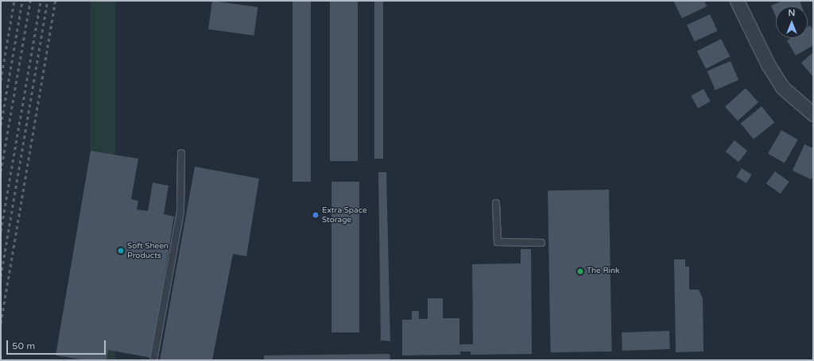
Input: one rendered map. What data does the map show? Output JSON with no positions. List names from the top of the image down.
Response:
{
  "places": ["Extra Space Storage", "Soft Sheen Products", "The Rink"],
  "scale_bar": "50 m",
  "north": "top"
}
